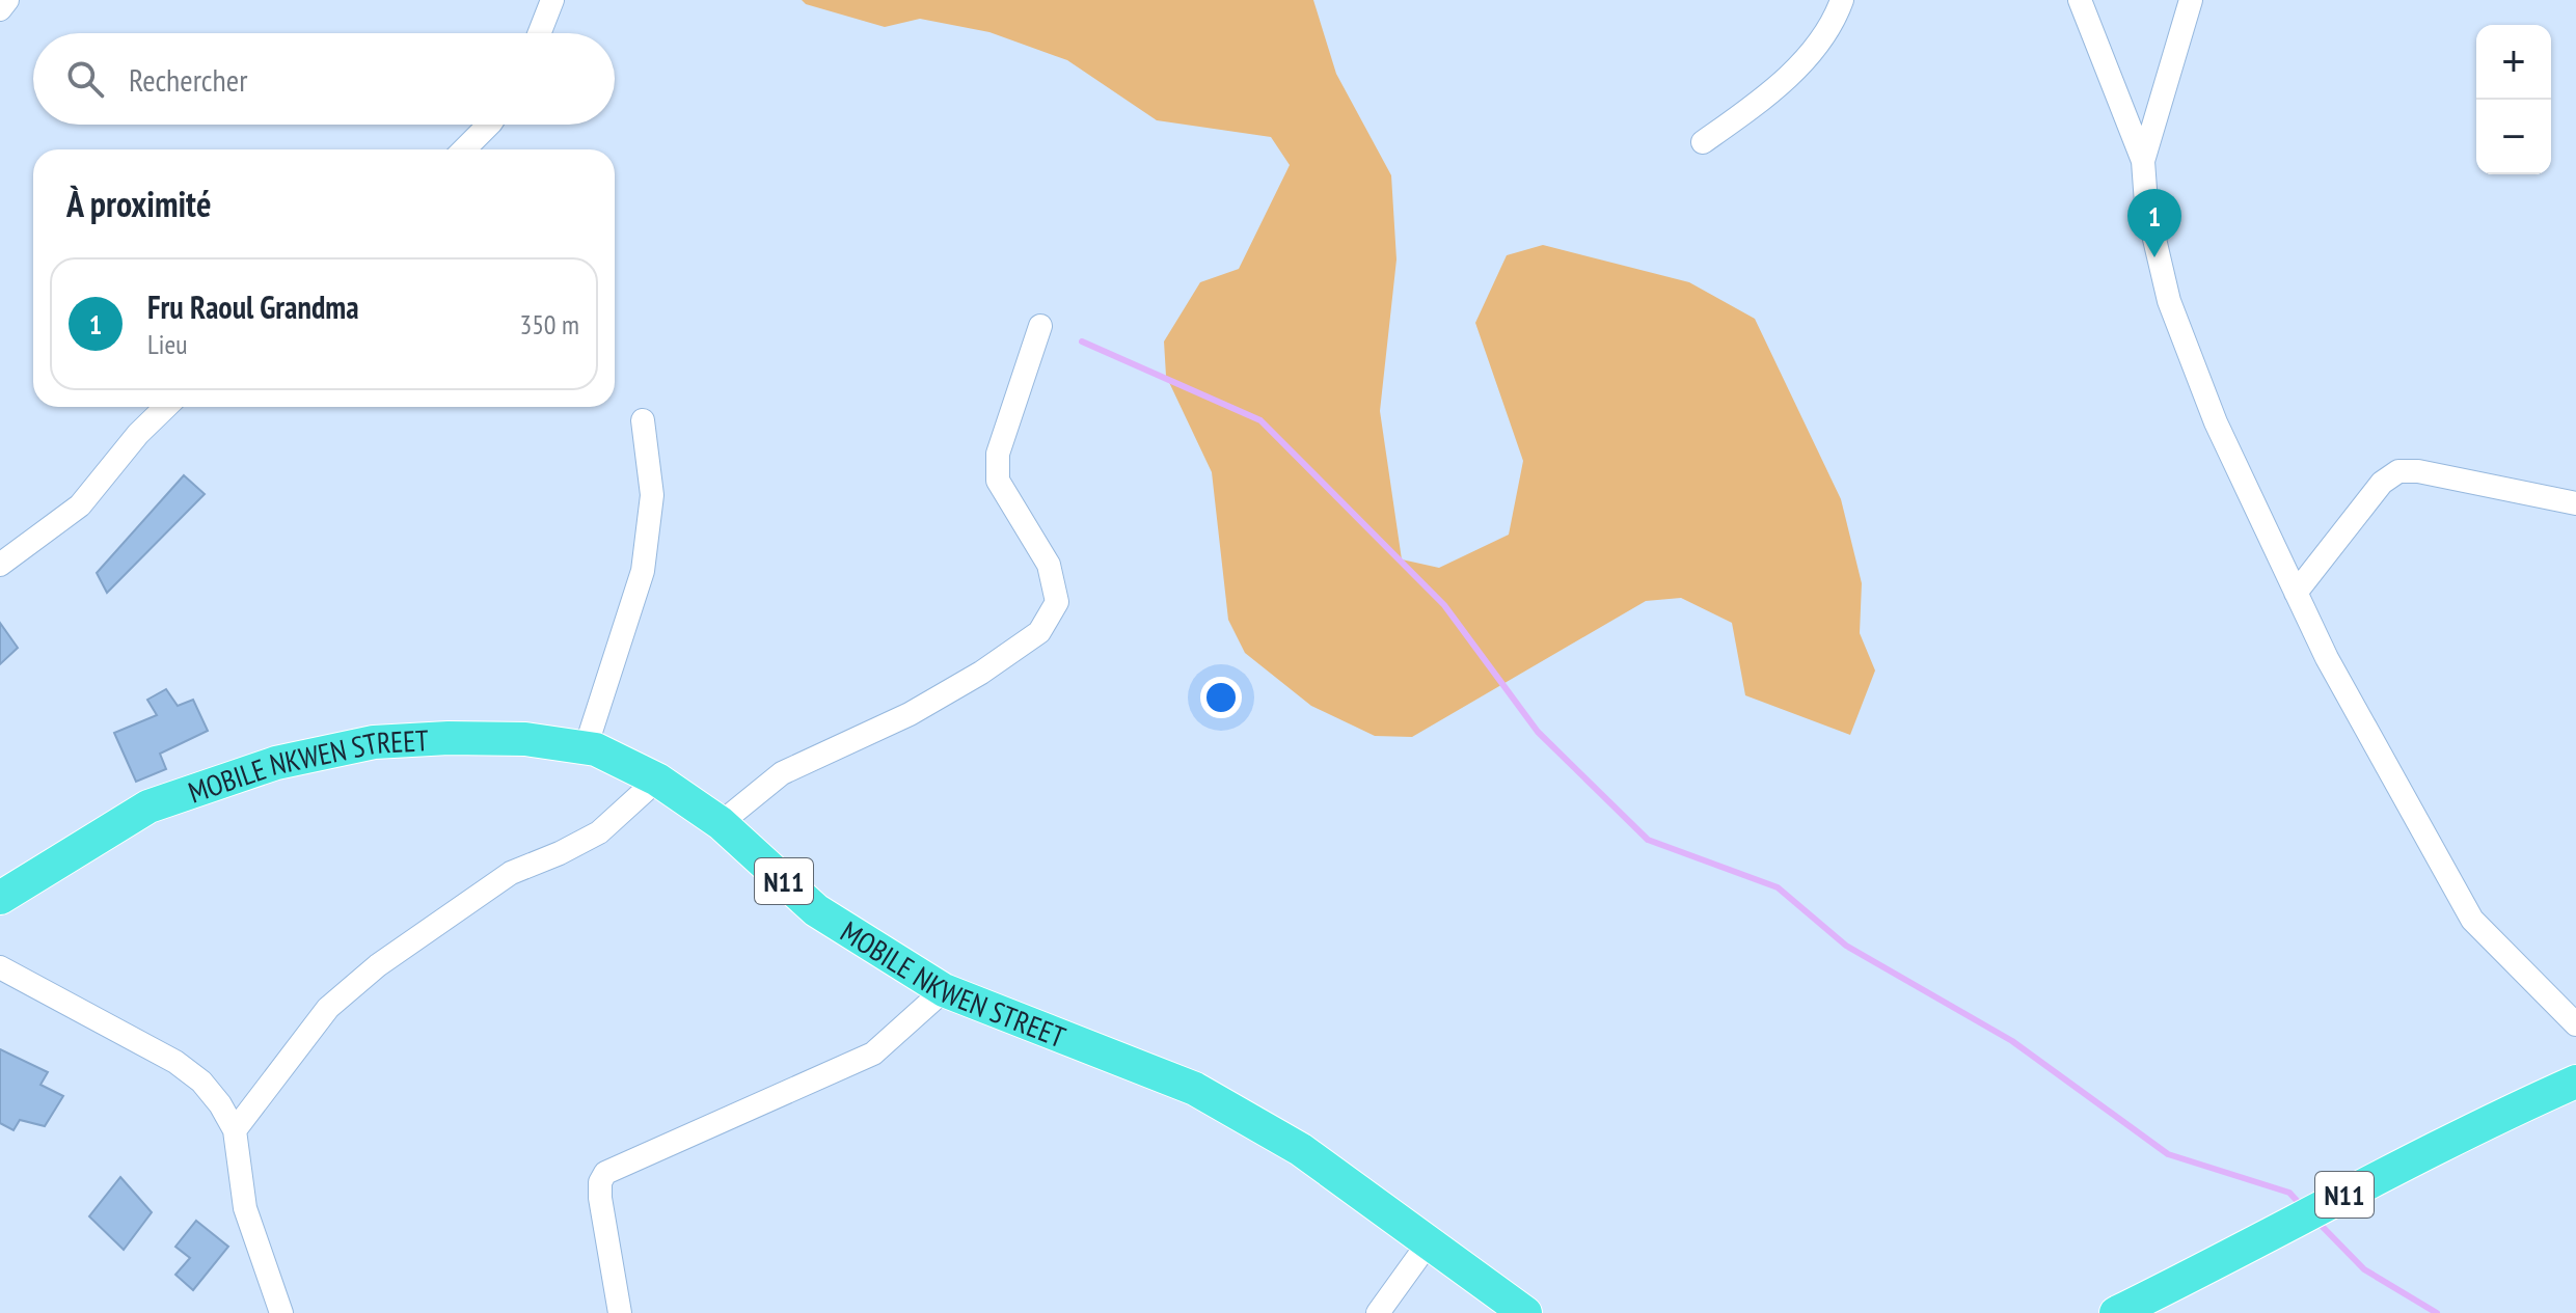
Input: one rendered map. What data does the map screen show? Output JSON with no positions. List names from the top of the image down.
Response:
{
  "streets": {
    "highway": ["MOBILE NKWEN STREET", "N11"]
  },
  "page": {
    "map_buttons": ["+", "−"],
    "search": "Rechercher",
    "heading": "À proximité",
    "pins": "1",
    "list": [
      {
        "mark": "1",
        "name": "Fru Raoul Grandma",
        "note": "Lieu",
        "value": "350 m"
      }
    ]
  }
}
